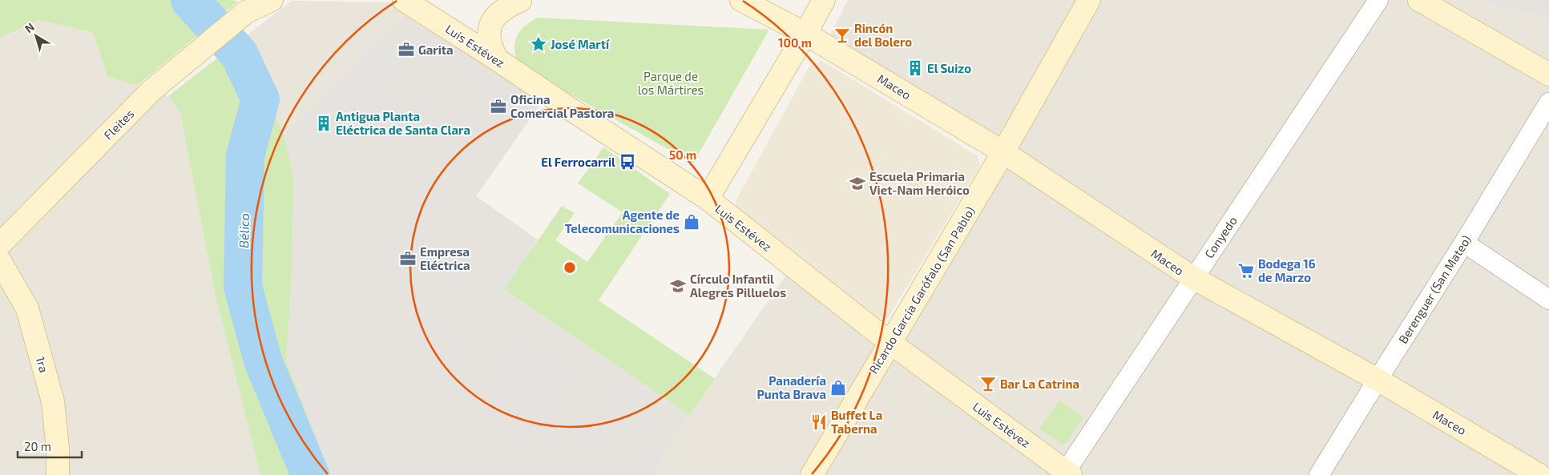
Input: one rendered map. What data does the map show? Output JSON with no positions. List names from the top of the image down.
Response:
{
  "streets": {
    "main road": [
      "Luis Estévez",
      "Maceo",
      "Fleites",
      "Ricardo García Garófalo (San Pablo)",
      "1ra"
    ],
    "street": ["Conyedo", "Berenguer (San Mateo)"]
  },
  "crossings": [
    ["Luis Estévez", "Conyedo"],
    ["Luis Estévez", "Ricardo García Garófalo (San Pablo)"],
    ["Maceo", "Conyedo"],
    ["Maceo", "Berenguer (San Mateo)"],
    ["Maceo", "Ricardo García Garófalo (San Pablo)"]
  ],
  "water": ["Bélico"],
  "parks": ["Parque de los Mártires"],
  "places": {
    "bar": ["Rincón del Bolero", "Bar La Catrina"],
    "place": ["José Martí"],
    "office": ["Garita", "Oficina Comercial Pastora", "Empresa Eléctrica"],
    "building": ["El Suizo", "Antigua Planta Eléctrica de Santa Clara"],
    "bus stop": ["El Ferrocarril"],
    "school or university": ["Escuela Primaria Viet-Nam Heróico", "Círculo Infantil Alegres Pilluelos"],
    "shop": ["Agente de Telecomunicaciones", "Panadería Punta Brava"],
    "supermarket": ["Bodega 16 de Marzo"],
    "restaurant": ["Buffet La Taberna"]
  },
  "scale_bar": "20 m",
  "north": "top left",
  "rings": ["100 m", "50 m"]
}
